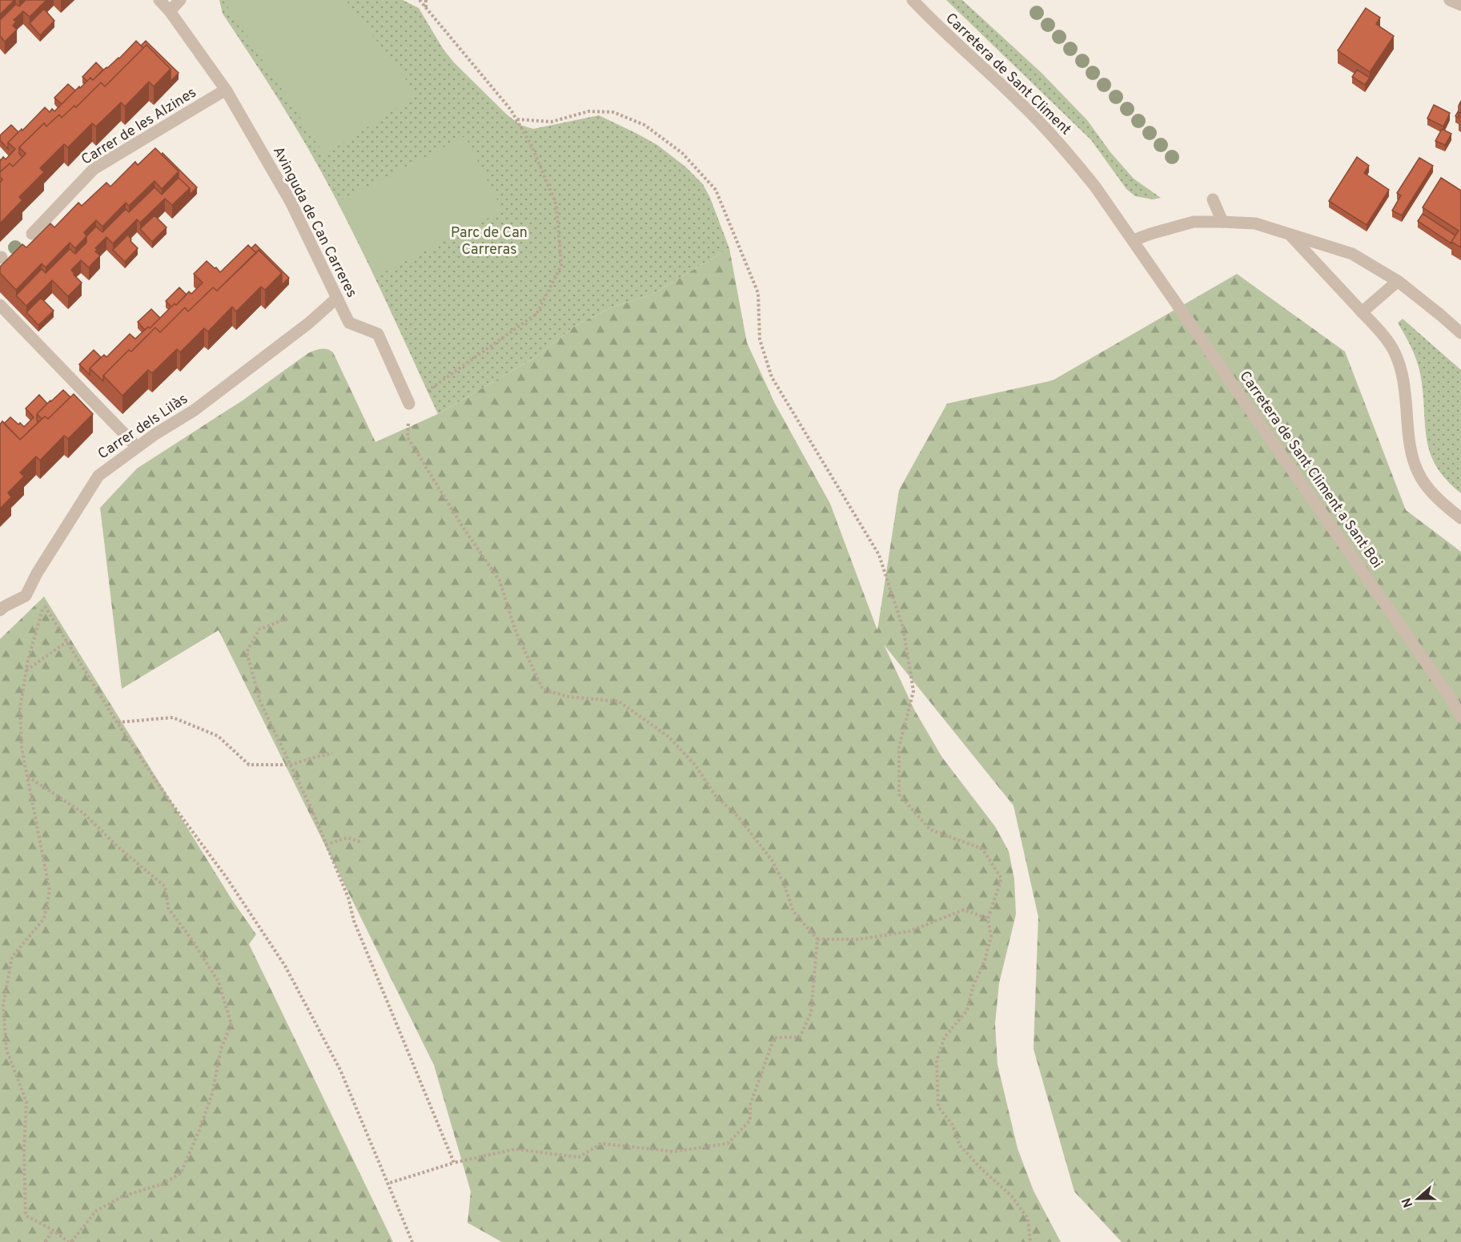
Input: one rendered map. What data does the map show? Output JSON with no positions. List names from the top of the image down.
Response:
{
  "streets": {
    "street": [
      "Carretera de Sant Climent",
      "Carrer de les Alzines",
      "Avinguda de Can Carreres",
      "Carrer dels Lilàs",
      "Carretera de Sant Climent a Sant Boi"
    ]
  },
  "crossings": [
    ["Carretera de Sant Climent", "Carretera de Sant Climent a Sant Boi"],
    ["Carrer de les Alzines", "Avinguda de Can Carreres"],
    ["Avinguda de Can Carreres", "Carrer dels Lilàs"]
  ],
  "parks": ["Parc de Can Carreras"],
  "north": "left"
}
